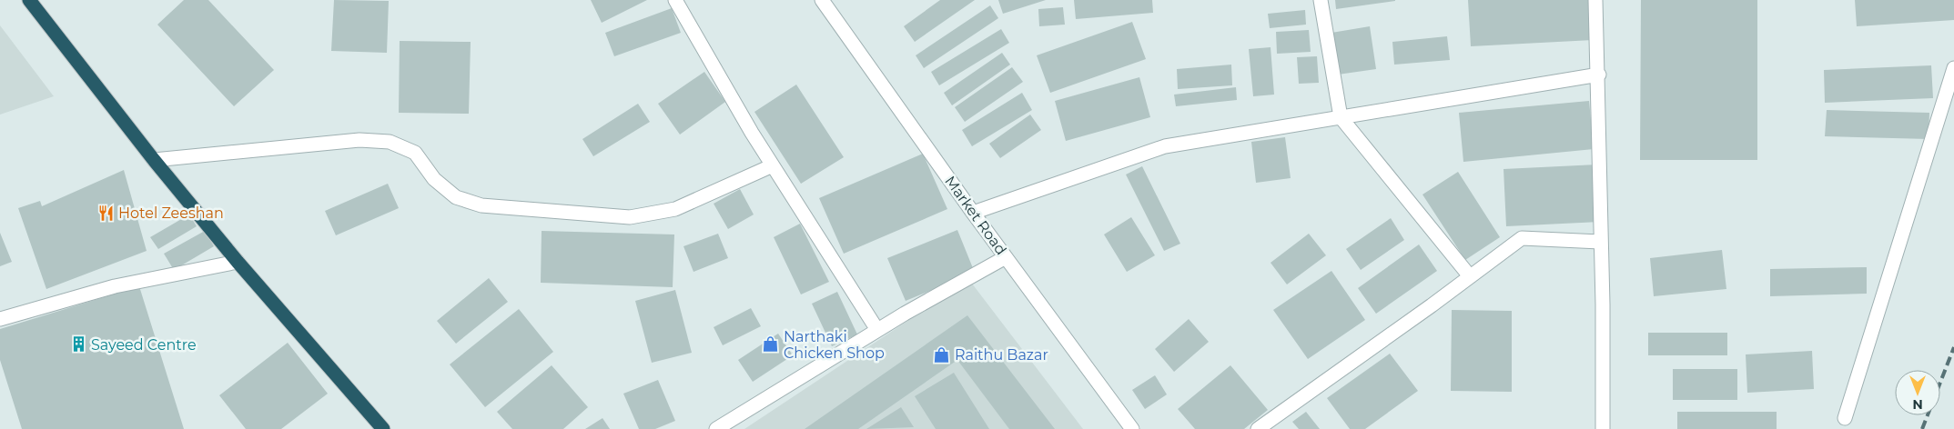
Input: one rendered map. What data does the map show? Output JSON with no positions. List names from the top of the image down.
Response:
{
  "streets": {
    "street": ["Market Road"]
  },
  "places": {
    "restaurant": ["Hotel Zeeshan"],
    "building": ["Sayeed Centre"],
    "shop": ["Narthaki Chicken Shop", "Raithu Bazar"]
  },
  "north": "bottom"
}
